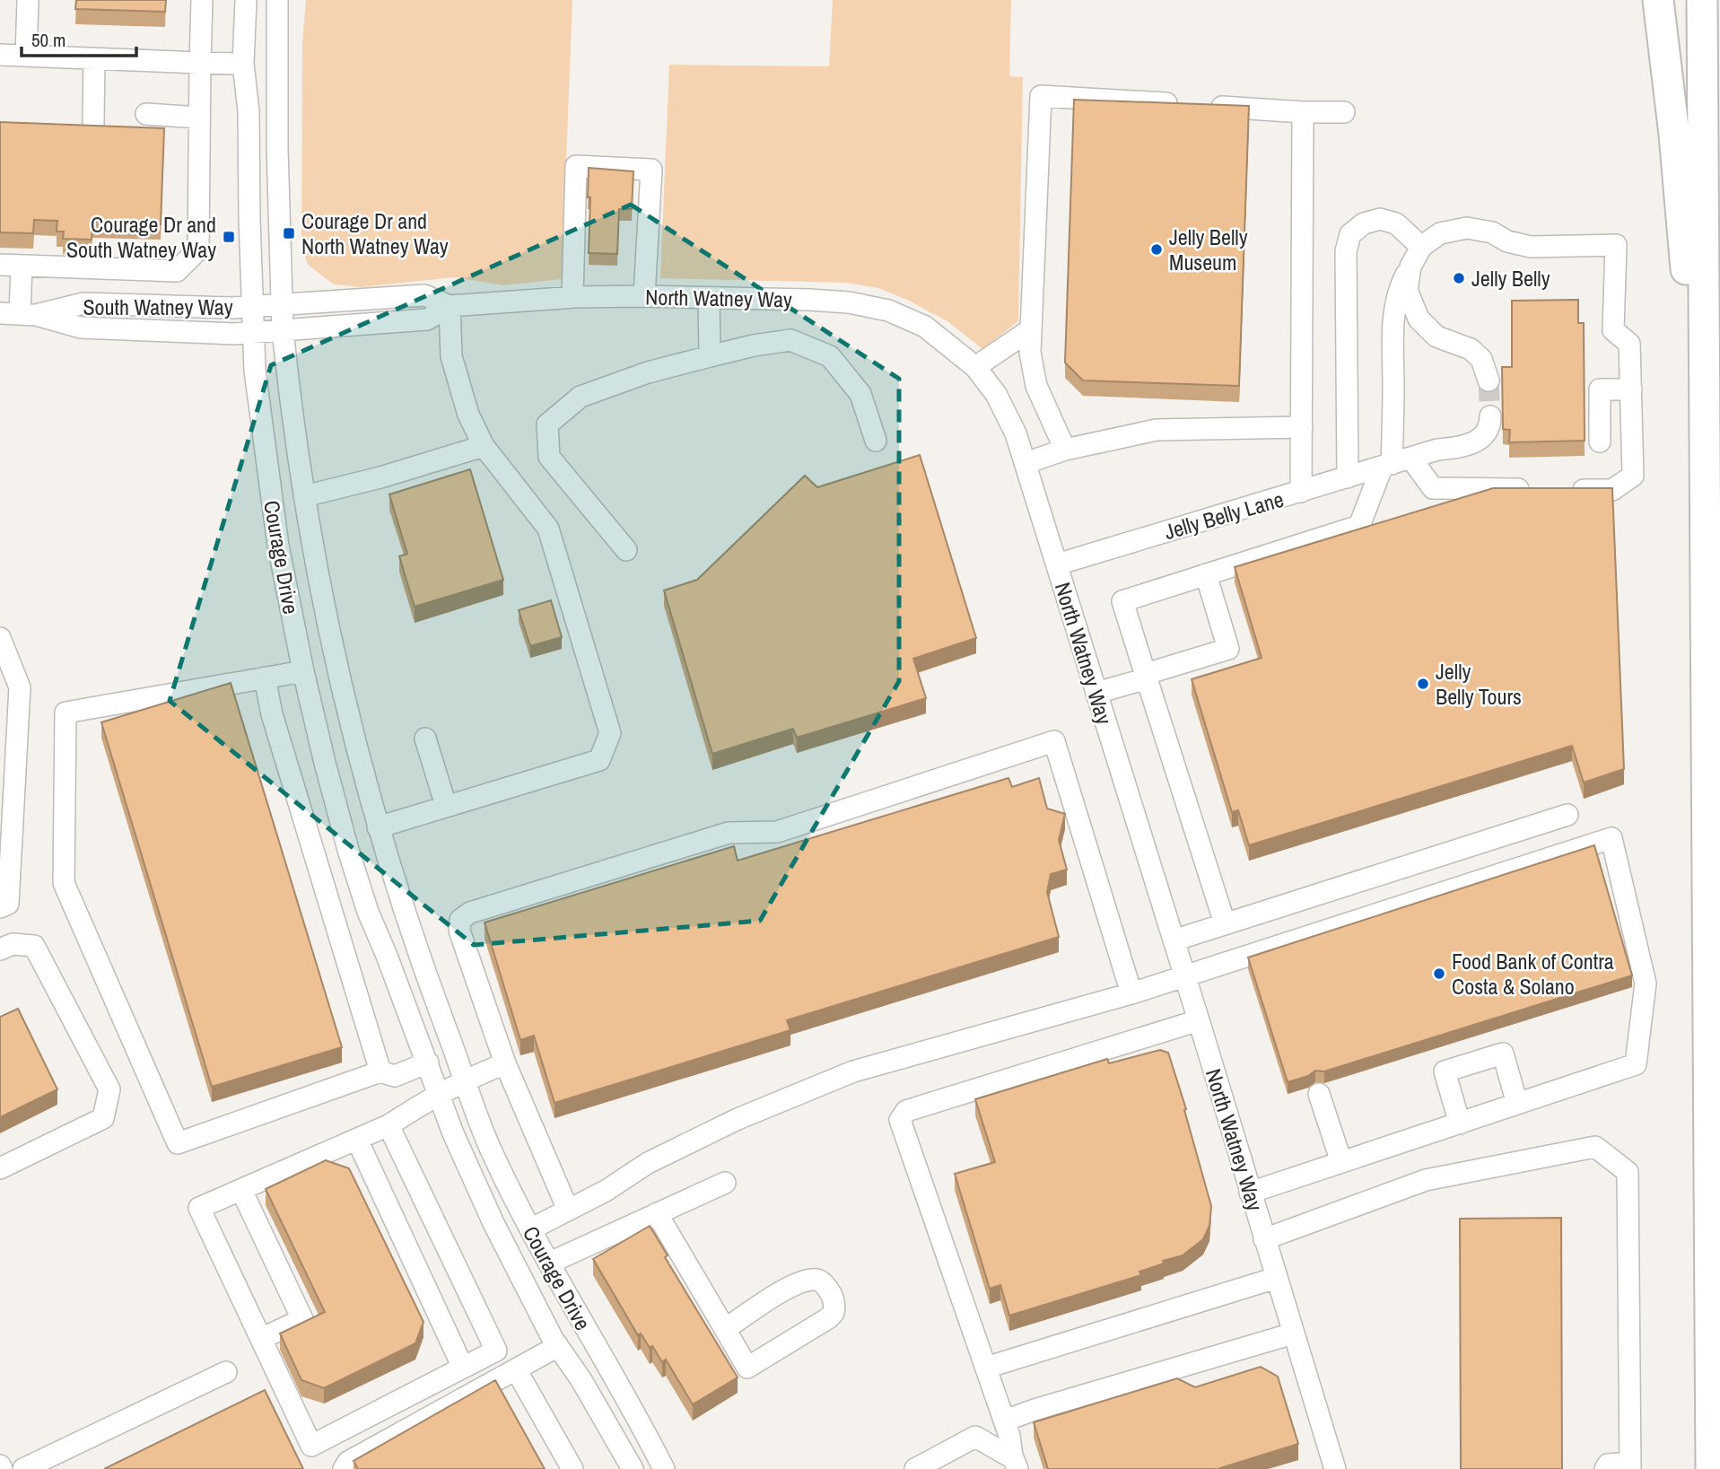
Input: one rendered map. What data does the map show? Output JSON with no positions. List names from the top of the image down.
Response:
{
  "streets": {
    "street": [
      "North Watney Way",
      "South Watney Way",
      "Jelly Belly Lane",
      "Courage Drive"
    ]
  },
  "crossings": [
    ["North Watney Way", "South Watney Way"],
    ["North Watney Way", "Jelly Belly Lane"],
    ["North Watney Way", "Courage Drive"],
    ["South Watney Way", "Courage Drive"]
  ],
  "places": {
    "transit": ["Courage Dr and North Watney Way", "Courage Dr and South Watney Way"],
    "other": [
      "Jelly Belly Museum",
      "Jelly Belly",
      "Jelly Belly Tours",
      "Food Bank of Contra Costa & Solano"
    ]
  },
  "scale_bar": "50 m"
}
